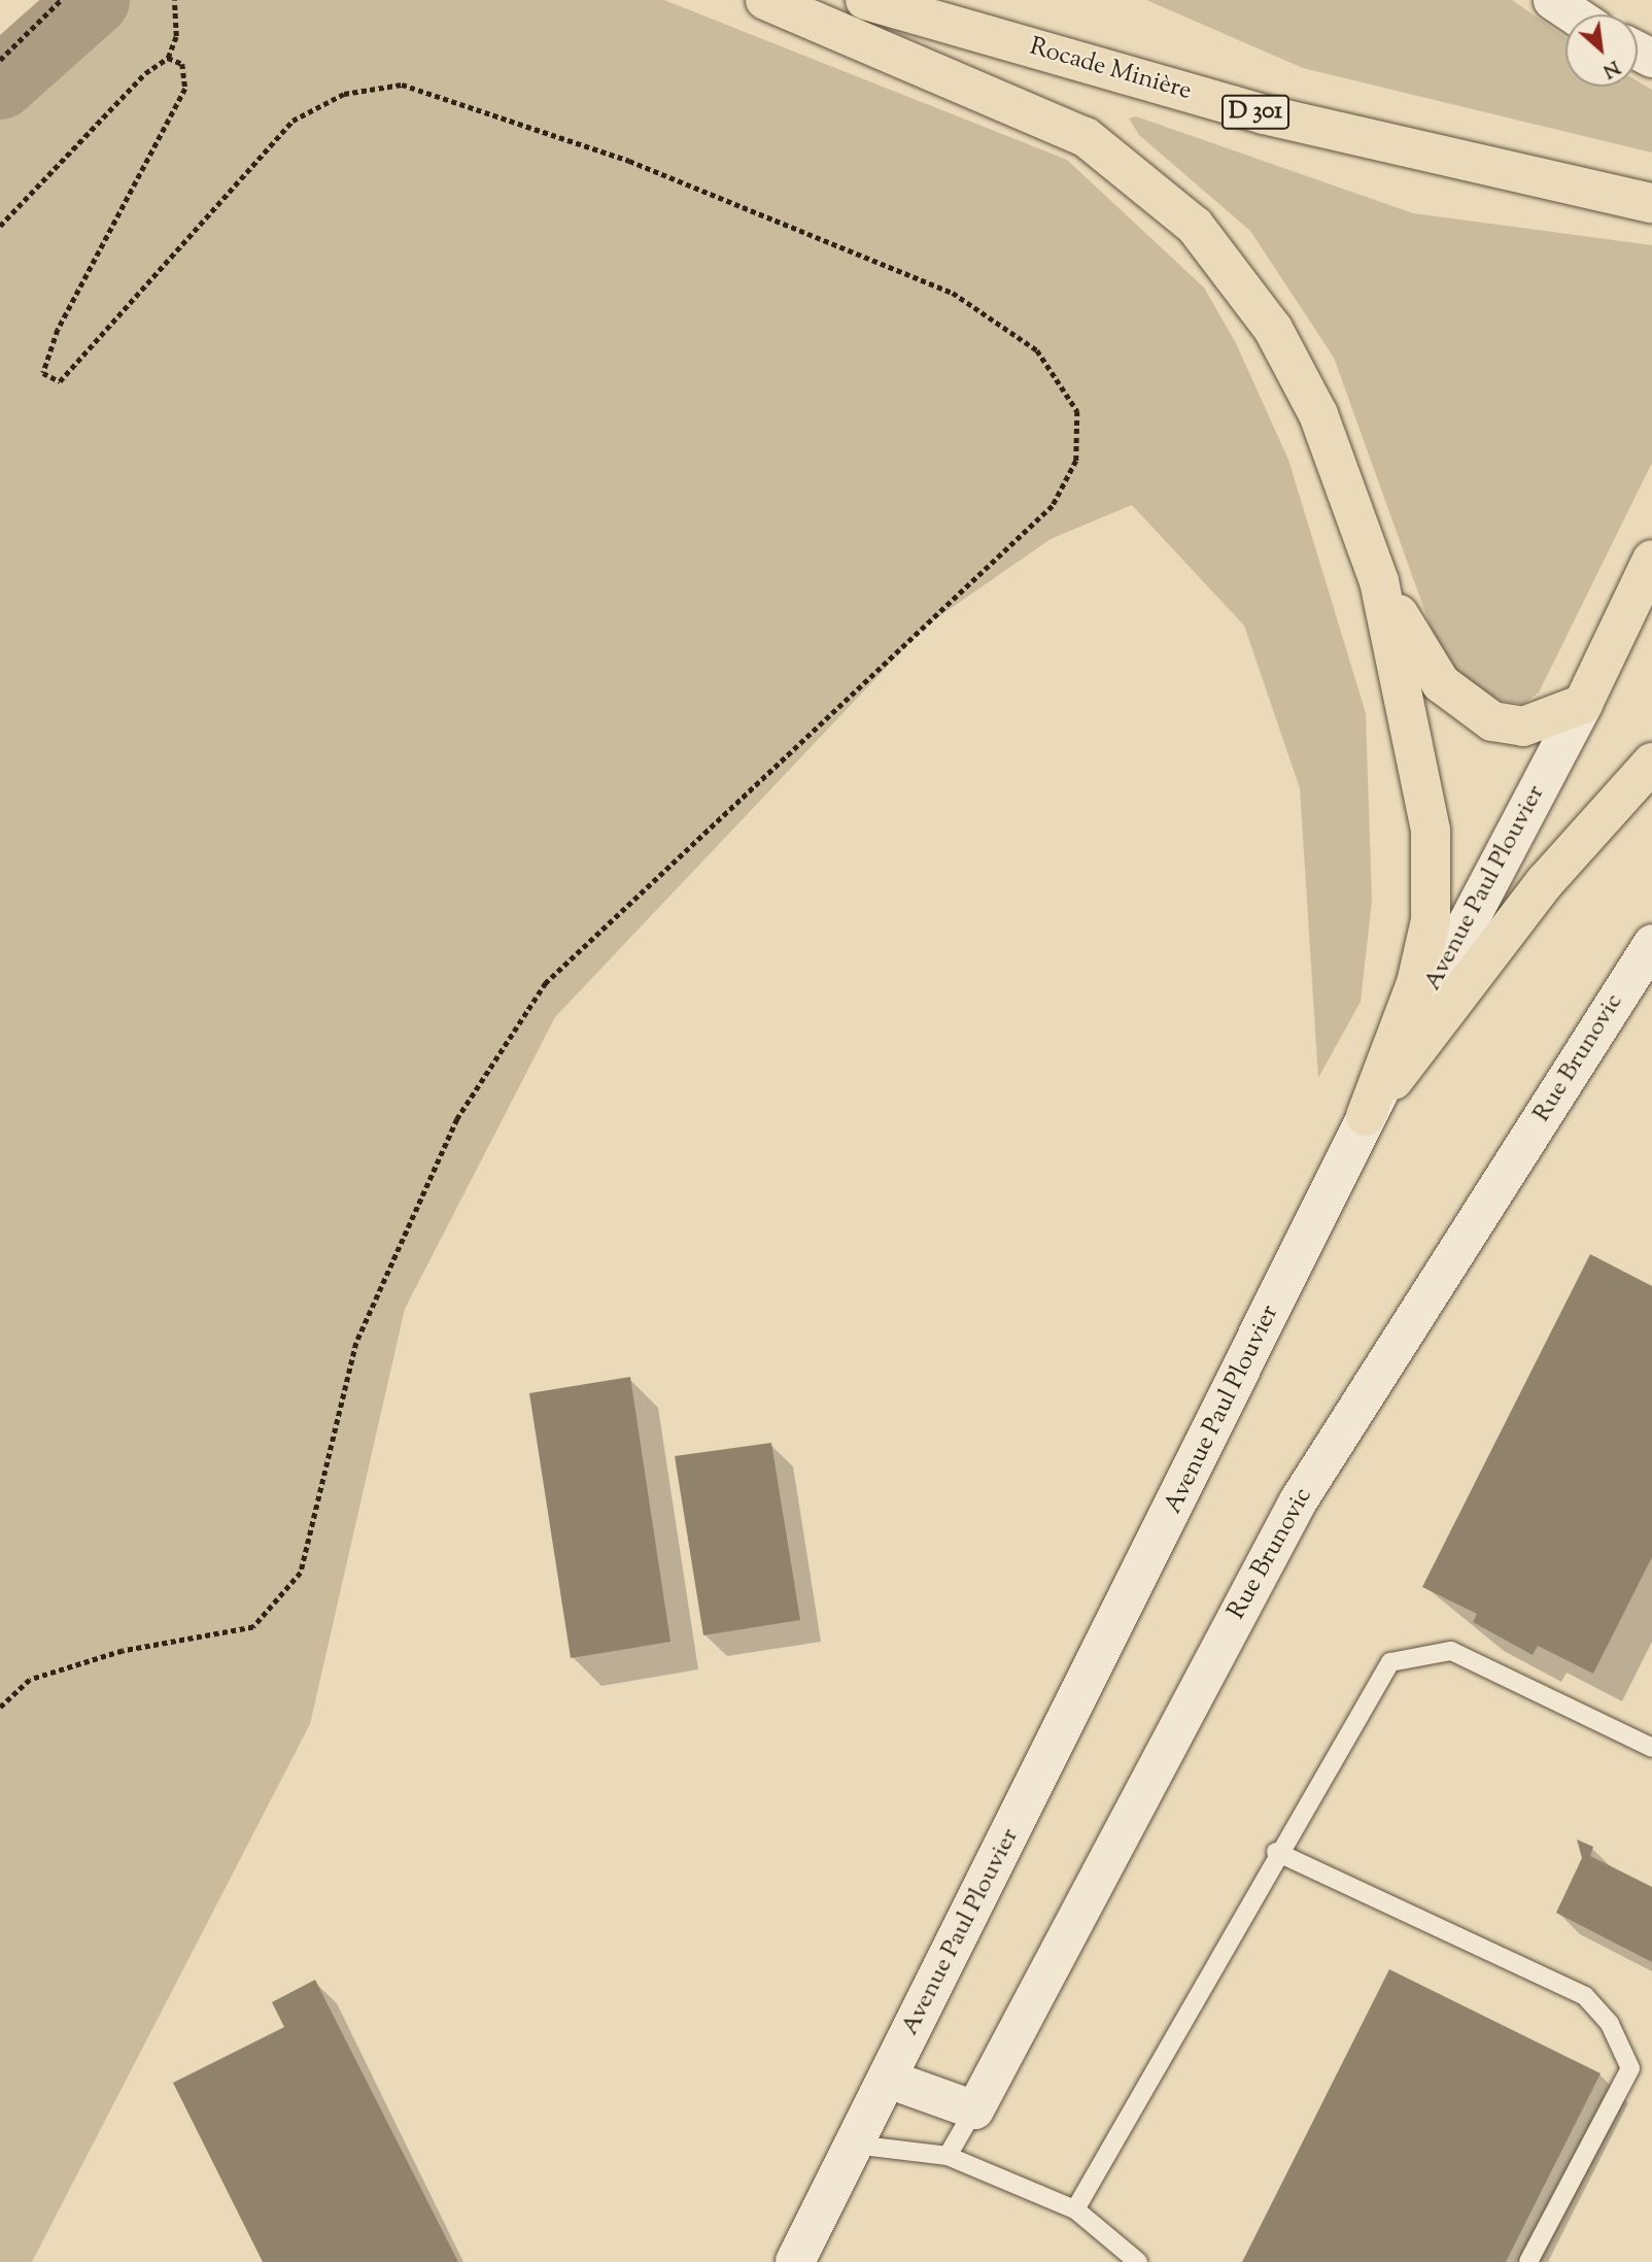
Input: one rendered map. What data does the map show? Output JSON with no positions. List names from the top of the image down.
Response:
{
  "streets": {
    "main road": ["Rocade Minière", "D 301", "Avenue Paul Plouvier"],
    "street": ["Rue Brunovic"]
  },
  "north": "bottom right"
}
